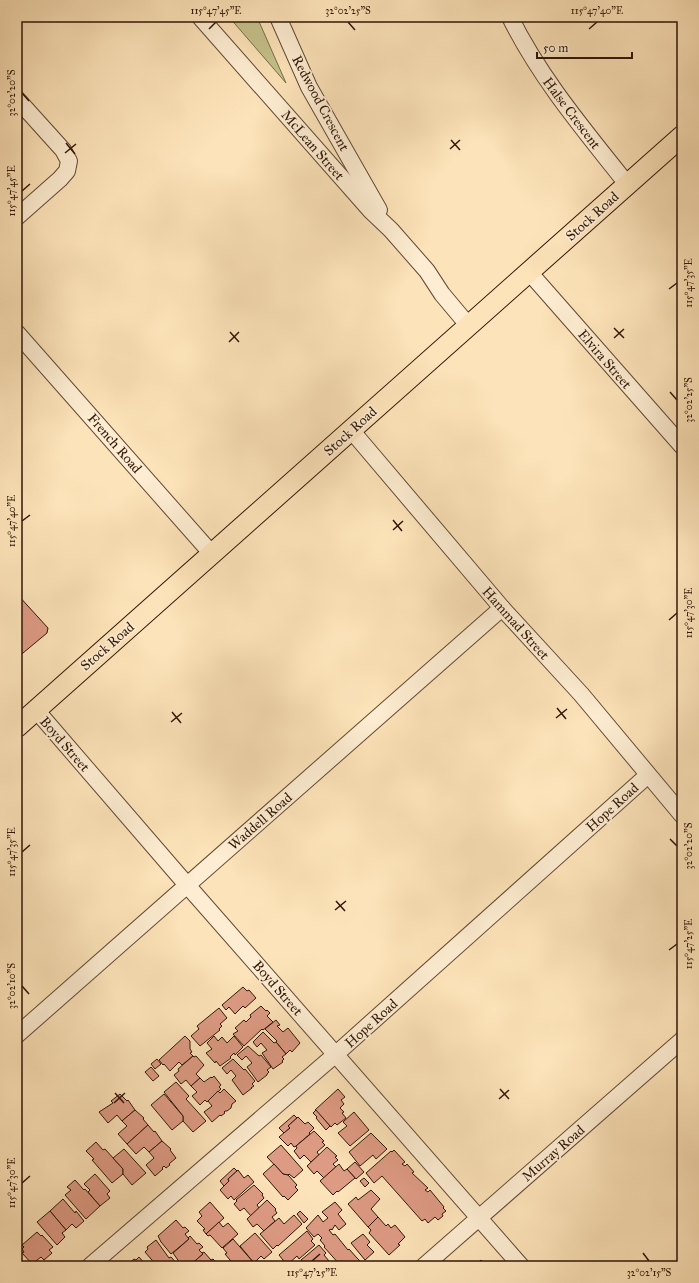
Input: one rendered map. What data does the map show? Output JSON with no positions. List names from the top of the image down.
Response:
{
  "streets": {
    "main road": ["Stock Road"],
    "street": [
      "Redwood Crescent",
      "Halse Crescent",
      "McLean Street",
      "Elvira Street",
      "French Road",
      "Hammad Street",
      "Boyd Street",
      "Hope Road",
      "Waddell Road",
      "Murray Road"
    ]
  },
  "crossings": [
    ["Redwood Crescent", "McLean Street"],
    ["Halse Crescent", "Stock Road"],
    ["McLean Street", "Stock Road"],
    ["Stock Road", "Elvira Street"],
    ["Stock Road", "French Road"],
    ["Stock Road", "Hammad Street"],
    ["Stock Road", "Boyd Street"],
    ["Hammad Street", "Hope Road"],
    ["Hammad Street", "Waddell Road"],
    ["Boyd Street", "Hope Road"],
    ["Boyd Street", "Waddell Road"],
    ["Boyd Street", "Murray Road"]
  ],
  "scale_bar": "50 m",
  "coordinates": [
    "115°47'45\"E",
    "32°02'25\"S",
    "115°47'40\"E",
    "32°02'20\"S",
    "115°47'35\"E",
    "115°47'30\"E",
    "115°47'25\"E",
    "32°02'10\"S",
    "32°02'15\"S"
  ]
}
